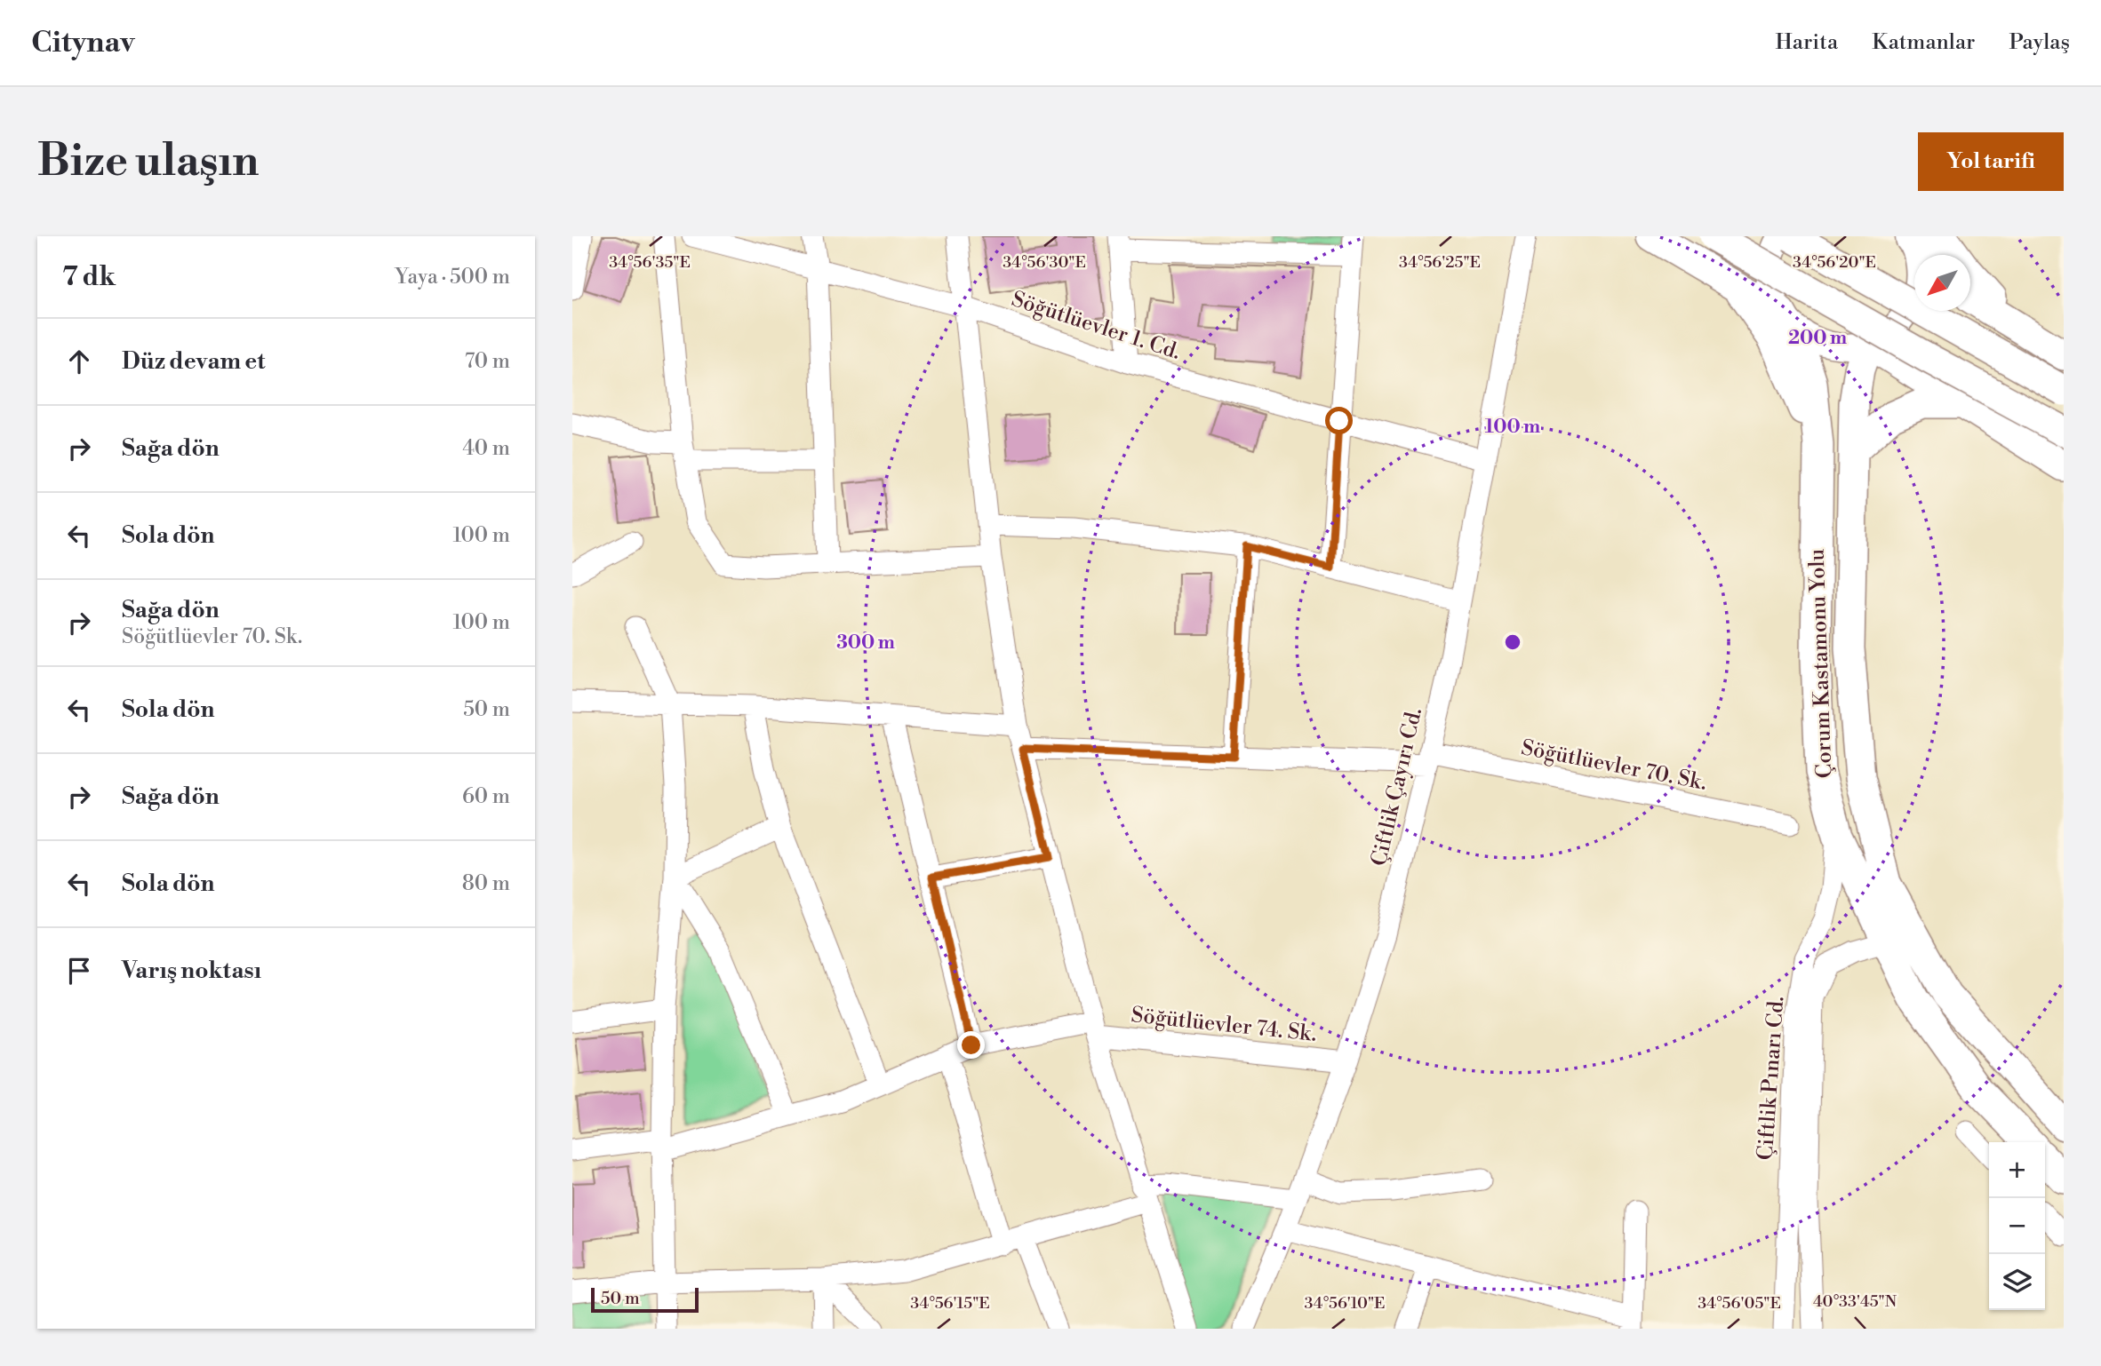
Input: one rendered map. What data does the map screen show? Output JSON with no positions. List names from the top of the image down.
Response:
{
  "streets": {
    "highway": ["Çorum Kastamonu Yolu"],
    "street": [
      "Söğütlüevler 1. Cd.",
      "Söğütlüevler 70. Sk.",
      "Çiftlik Çayırı Cd.",
      "Söğütlüevler 74. Sk.",
      "Çiftlik Pınarı Cd."
    ]
  },
  "crossings": [
    ["Söğütlüevler 1. Cd.", "Çiftlik Çayırı Cd."],
    ["Çorum Kastamonu Yolu", "Çiftlik Pınarı Cd."],
    ["Söğütlüevler 70. Sk.", "Çiftlik Çayırı Cd."],
    ["Çiftlik Çayırı Cd.", "Söğütlüevler 74. Sk."]
  ],
  "scale_bar": "50 m",
  "north": "bottom left",
  "page": {
    "header": "Citynav",
    "nav": ["Harita", "Katmanlar", "Paylaş"],
    "buttons": "Yol tarifi",
    "title": "Bize ulaşın",
    "heading": ["7 dk", "Yaya · 500 m"],
    "list": [
      ["Düz devam et", "70 m"],
      ["Sağa dön", "40 m"],
      ["Sola dön", "100 m"],
      ["Sağa dön", "Söğütlüevler 70. Sk.", "100 m"],
      ["Sola dön", "50 m"],
      ["Sağa dön", "60 m"],
      ["Sola dön", "80 m"],
      "Varış noktası"
    ],
    "map_buttons": ["+", "−"],
    "scale": "50 m"
  },
  "coordinates": [
    "34°56'35\"E",
    "34°56'25\"E",
    "34°56'30\"E",
    "34°56'20\"E",
    "40°33'45\"N",
    "34°56'15\"E",
    "34°56'10\"E",
    "34°56'05\"E"
  ],
  "rings": ["200 m", "100 m", "300 m"]
}
